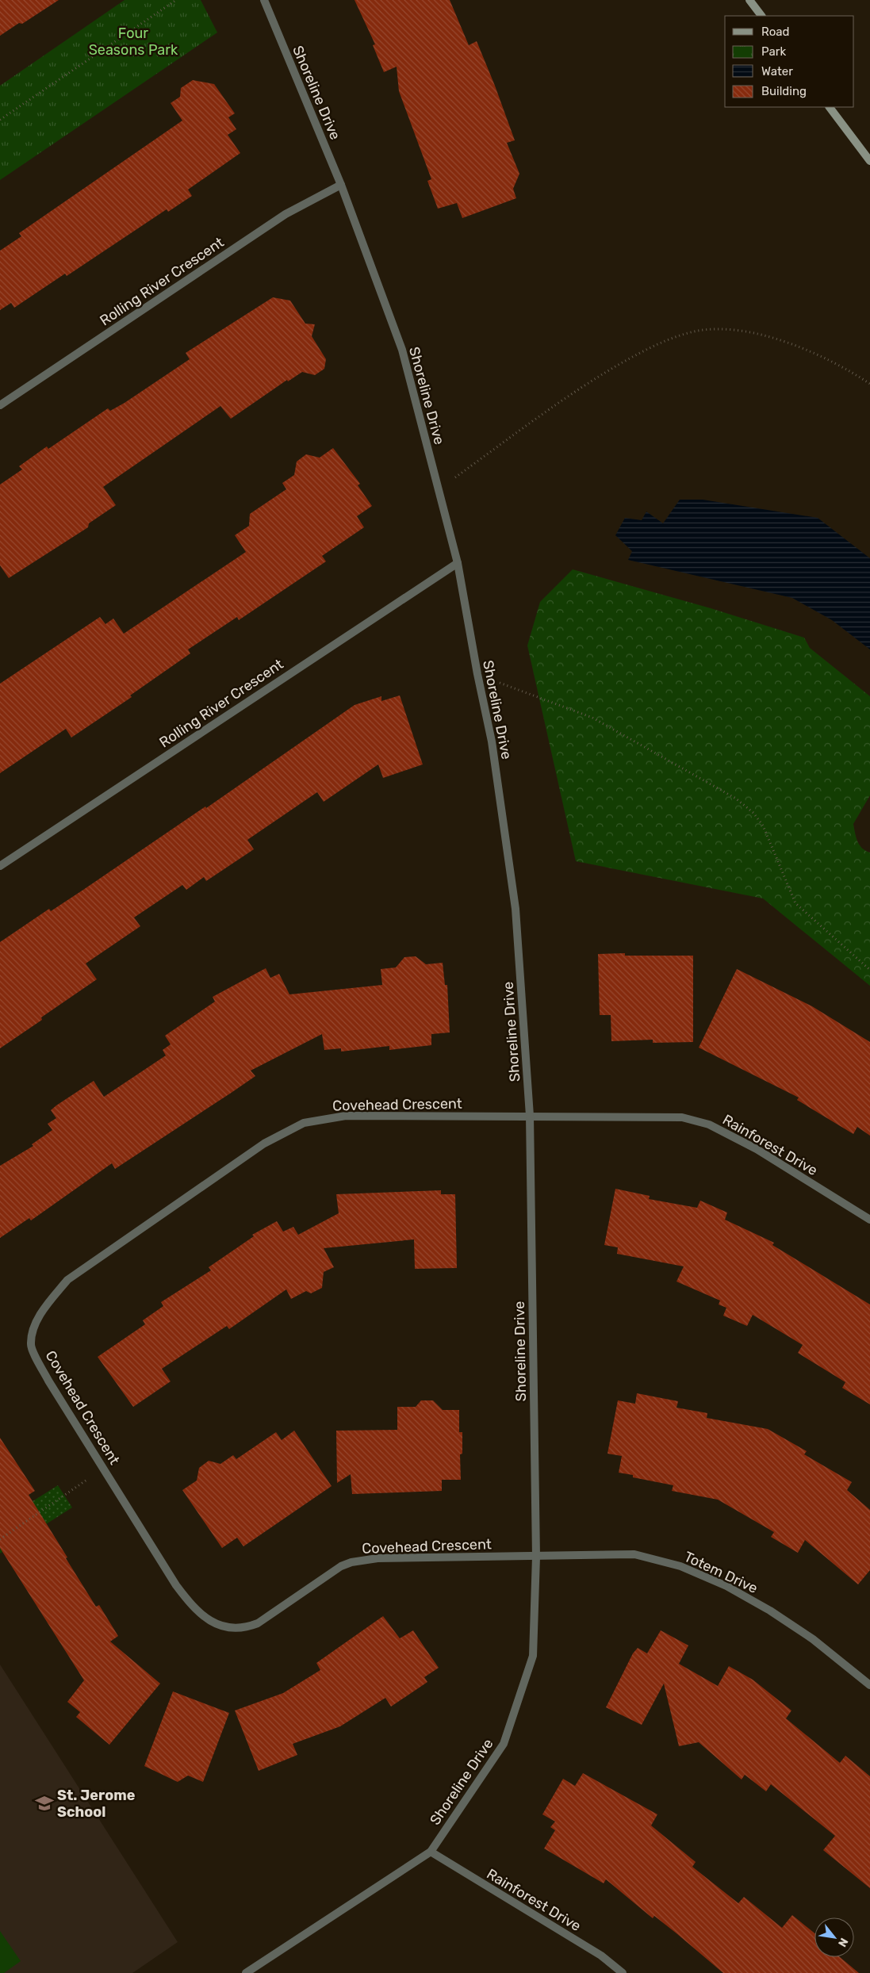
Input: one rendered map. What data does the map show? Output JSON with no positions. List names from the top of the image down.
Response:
{
  "streets": {
    "street": [
      "Shoreline Drive",
      "Rolling River Crescent",
      "Covehead Crescent",
      "Rainforest Drive",
      "Totem Drive"
    ]
  },
  "crossings": [
    ["Shoreline Drive", "Rolling River Crescent"],
    ["Shoreline Drive", "Covehead Crescent"],
    ["Shoreline Drive", "Rainforest Drive"],
    ["Shoreline Drive", "Totem Drive"],
    ["Covehead Crescent", "Rainforest Drive"],
    ["Covehead Crescent", "Totem Drive"]
  ],
  "parks": ["Four Seasons Park"],
  "places": {
    "school or university": ["St. Jerome School"]
  },
  "legend": [
    "Road",
    "Park",
    "Water",
    "Building"
  ],
  "north": "bottom right"
}
